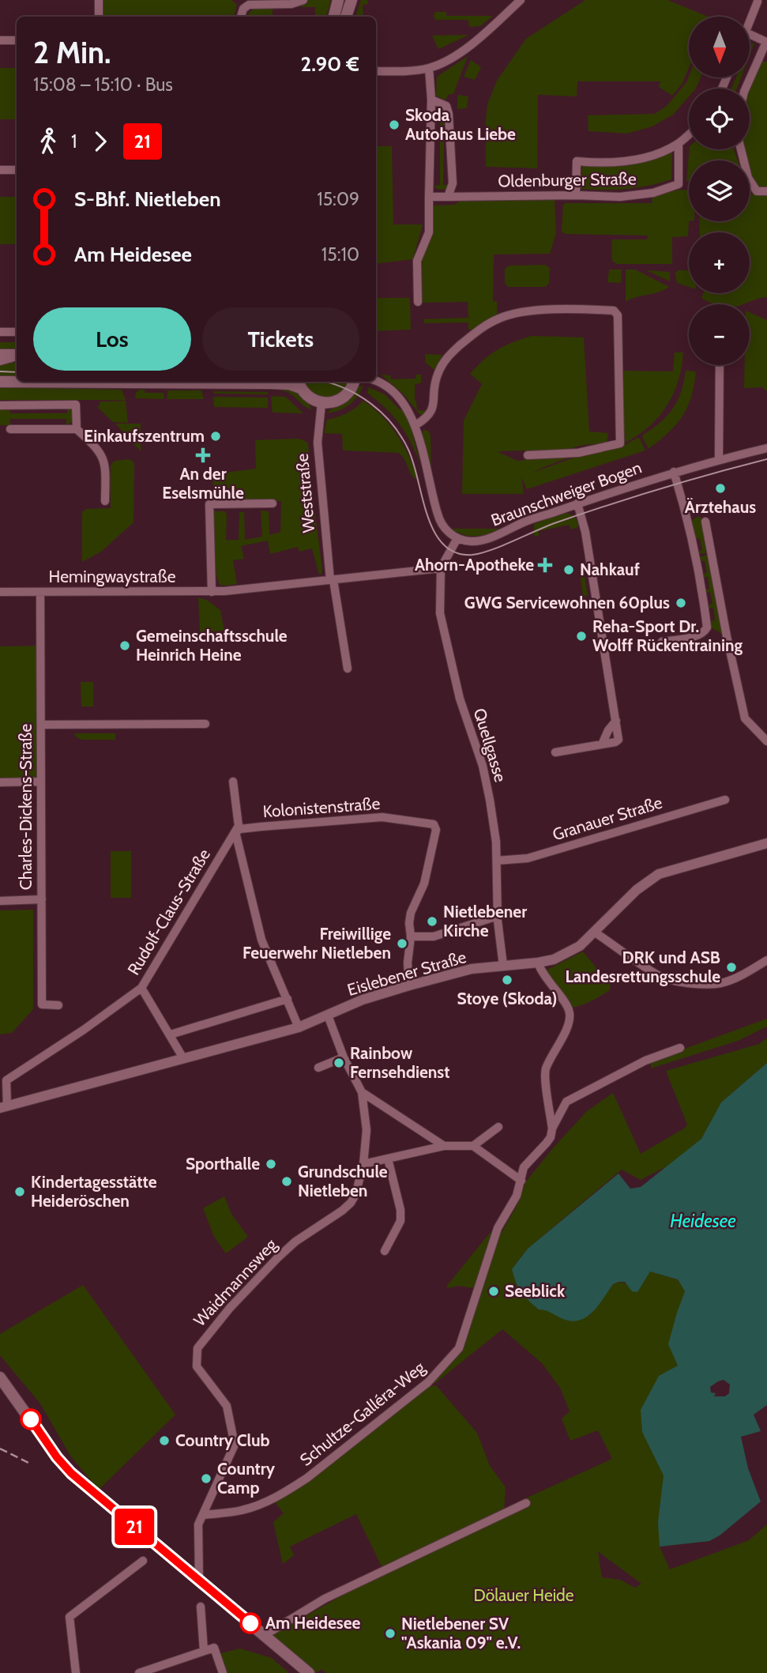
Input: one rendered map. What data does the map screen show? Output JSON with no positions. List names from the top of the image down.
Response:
{
  "streets": {
    "street": [
      "Oldenburger Straße",
      "Weststraße",
      "Braunschweiger Bogen",
      "Hemingwaystraße",
      "Quellgasse",
      "Charles-Dickens-Straße",
      "Kolonistenstraße",
      "Granauer Straße",
      "Rudolf-Claus-Straße",
      "Eislebener Straße",
      "Waidmannsweg",
      "Schultze-Galléra-Weg"
    ]
  },
  "crossings": [
    ["Weststraße", "Hemingwaystraße"],
    ["Hemingwaystraße", "Quellgasse"],
    ["Hemingwaystraße", "Charles-Dickens-Straße"],
    ["Quellgasse", "Granauer Straße"],
    ["Quellgasse", "Eislebener Straße"],
    ["Kolonistenstraße", "Rudolf-Claus-Straße"],
    ["Rudolf-Claus-Straße", "Eislebener Straße"],
    ["Eislebener Straße", "Waidmannsweg"],
    ["Waidmannsweg", "Schultze-Galléra-Weg"]
  ],
  "water": ["Heidesee"],
  "parks": ["Dölauer Heide"],
  "places": {
    "other": [
      "Skoda Autohaus Liebe",
      "Einkaufszentrum",
      "Ärztehaus",
      "Nahkauf",
      "GWG Servicewohnen 60plus",
      "Reha-Sport Dr. Wolff Rückentraining",
      "Gemeinschaftsschule Heinrich Heine",
      "Nietlebener Kirche",
      "Freiwillige Feuerwehr Nietleben",
      "DRK und ASB Landesrettungsschule",
      "Stoye (Skoda)",
      "Rainbow Fernsehdienst",
      "Sporthalle",
      "Grundschule Nietleben",
      "Kindertagesstätte Heideröschen",
      "Seeblick",
      "Country Club",
      "Country Camp",
      "Am Heidesee",
      "Nietlebener SV \"Askania 09\" e.V."
    ],
    "health": ["An der Eselsmühle", "Ahorn-Apotheke"]
  },
  "lines": ["bus line 21"],
  "north": "bottom",
  "page": {
    "on_map": "21",
    "map_buttons": ["+", "−"],
    "heading": ["2 Min.", "15:08 – 15:10 · Bus", "2.90 €"],
    "legs": ["1", "21"],
    "list": [
      {
        "name": "S-Bhf. Nietleben",
        "value": "15:09"
      },
      {
        "name": "Am Heidesee",
        "value": "15:10"
      }
    ],
    "buttons": ["Los", "Tickets"]
  }
}
